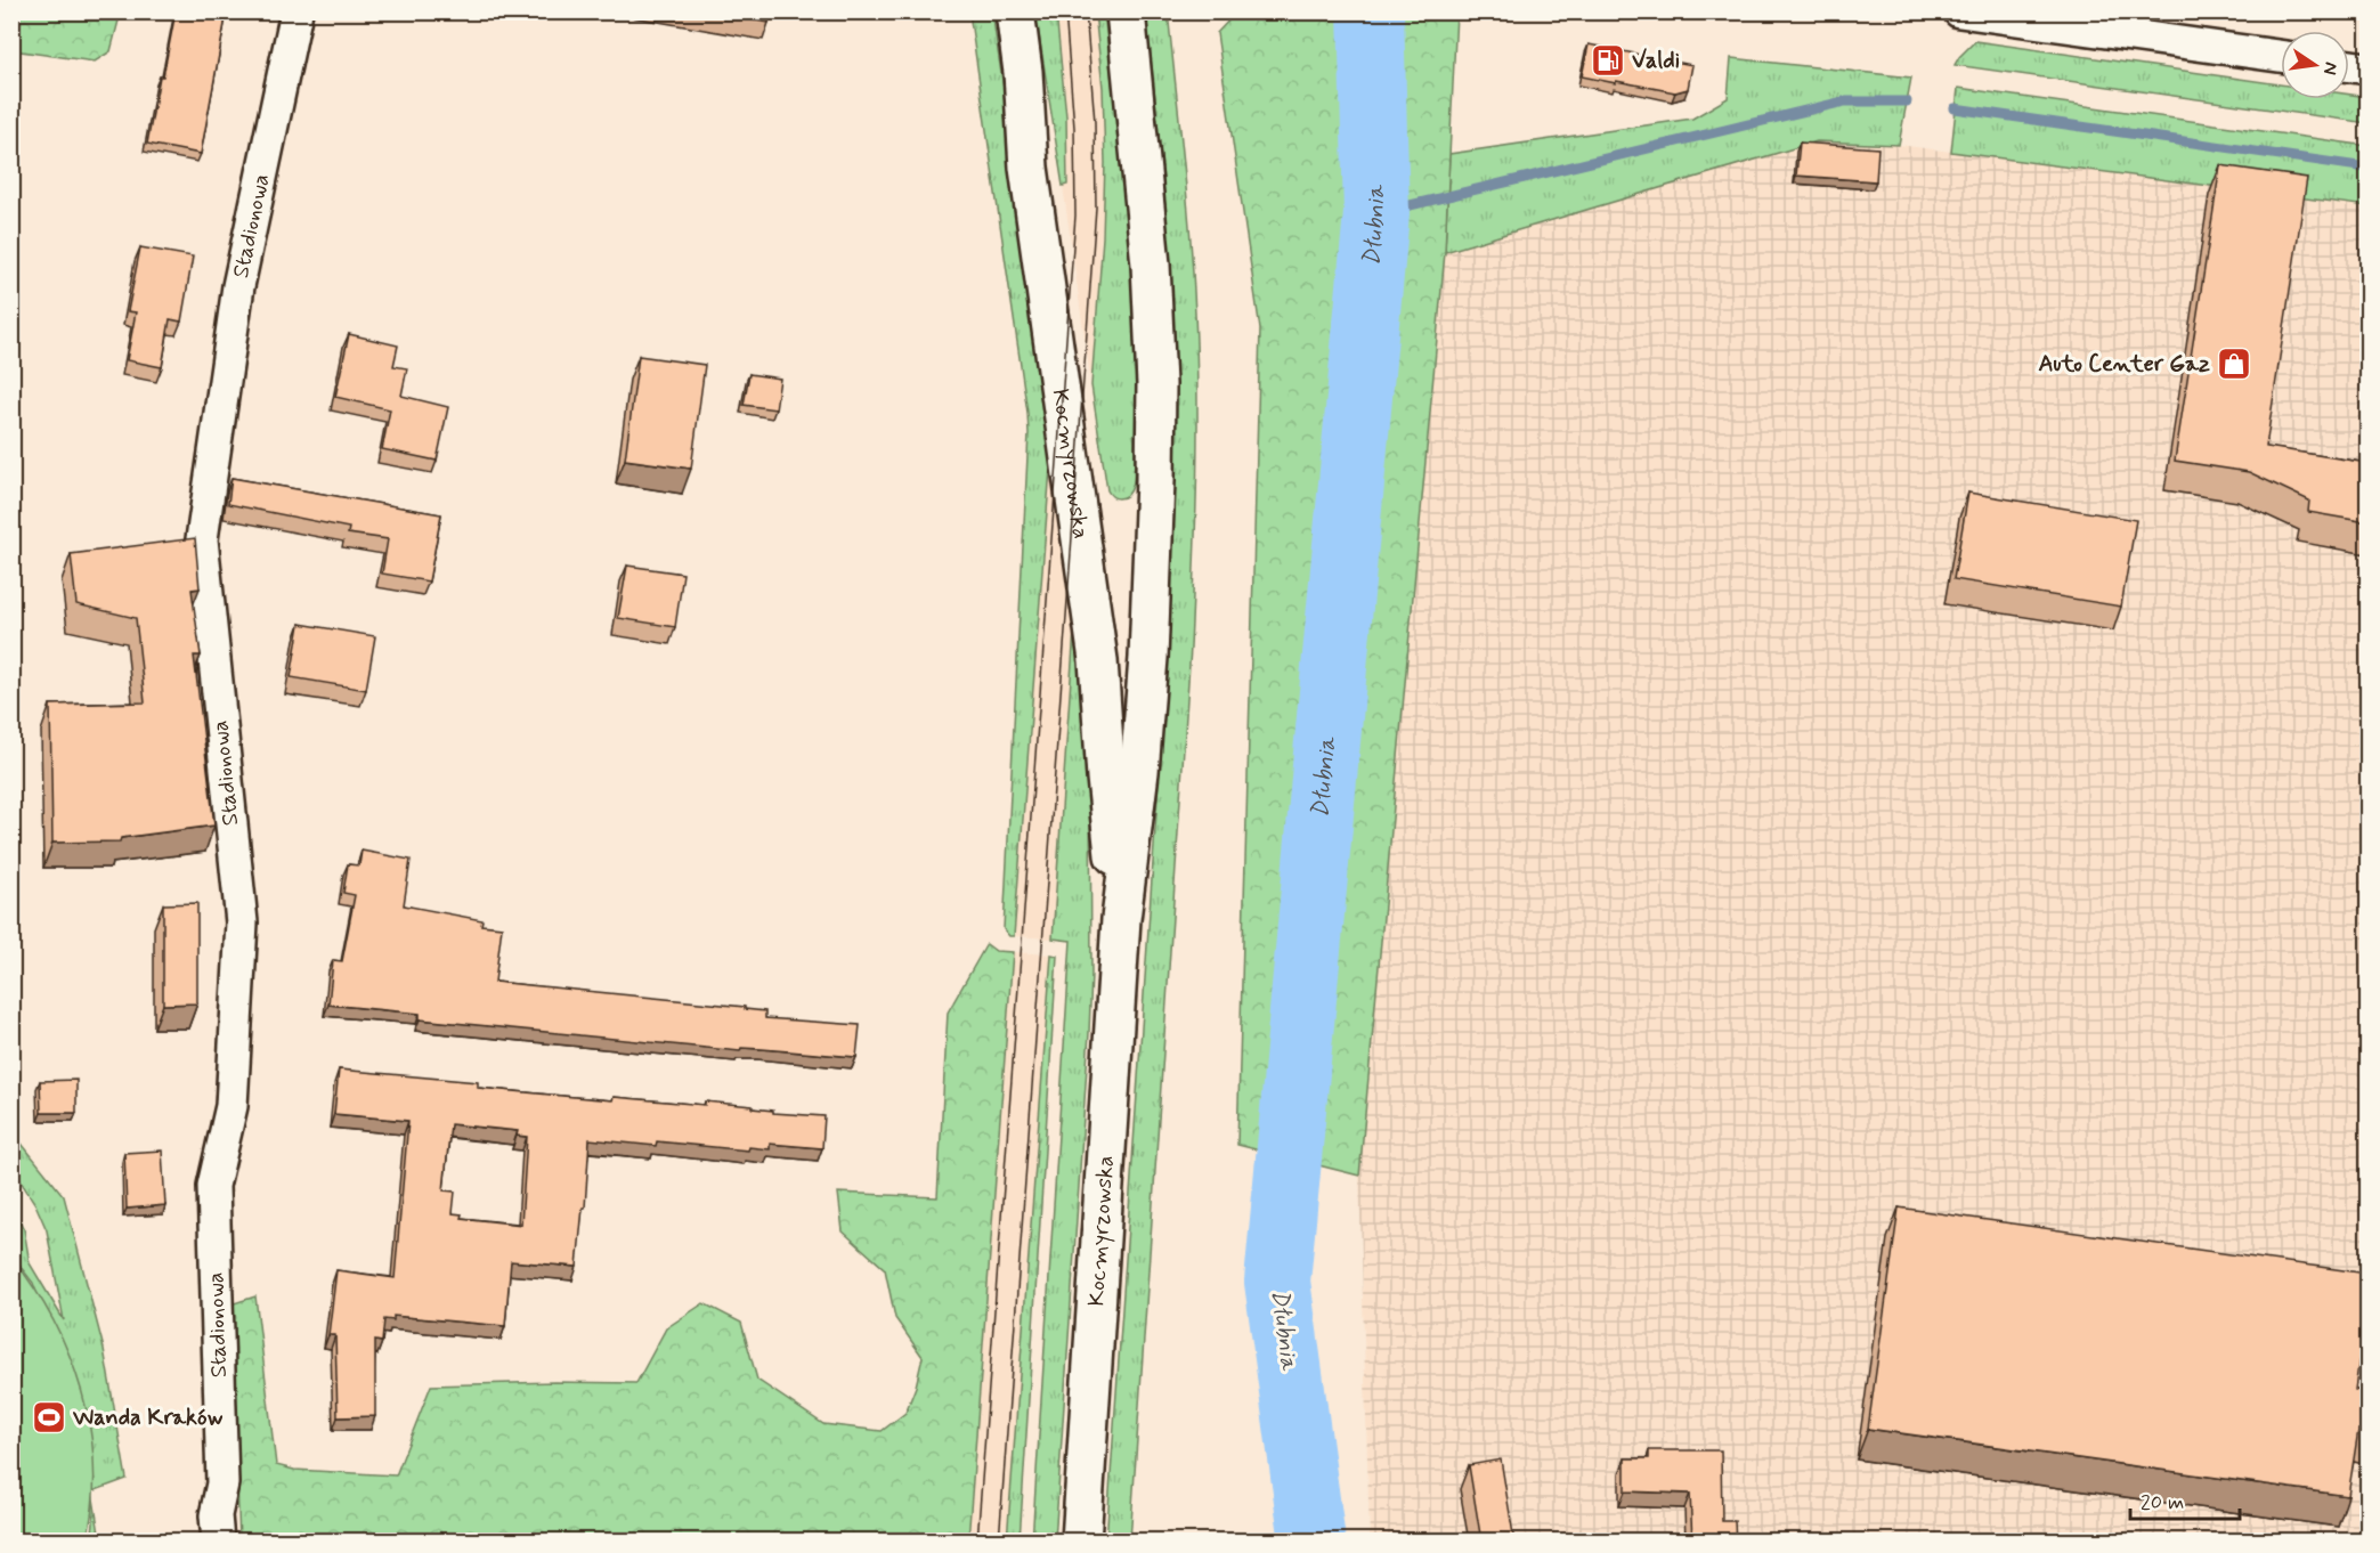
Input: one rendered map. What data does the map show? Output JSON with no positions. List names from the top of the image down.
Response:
{
  "streets": {
    "main road": ["Kocmyrzowska"],
    "street": ["Stadionowa"]
  },
  "water": ["Dłubnia"],
  "places": {
    "fuel station": ["Valdi"],
    "shop": ["Auto Center Gaz"],
    "sports": ["Wanda Kraków"]
  },
  "scale_bar": "20 m",
  "north": "right"
}
